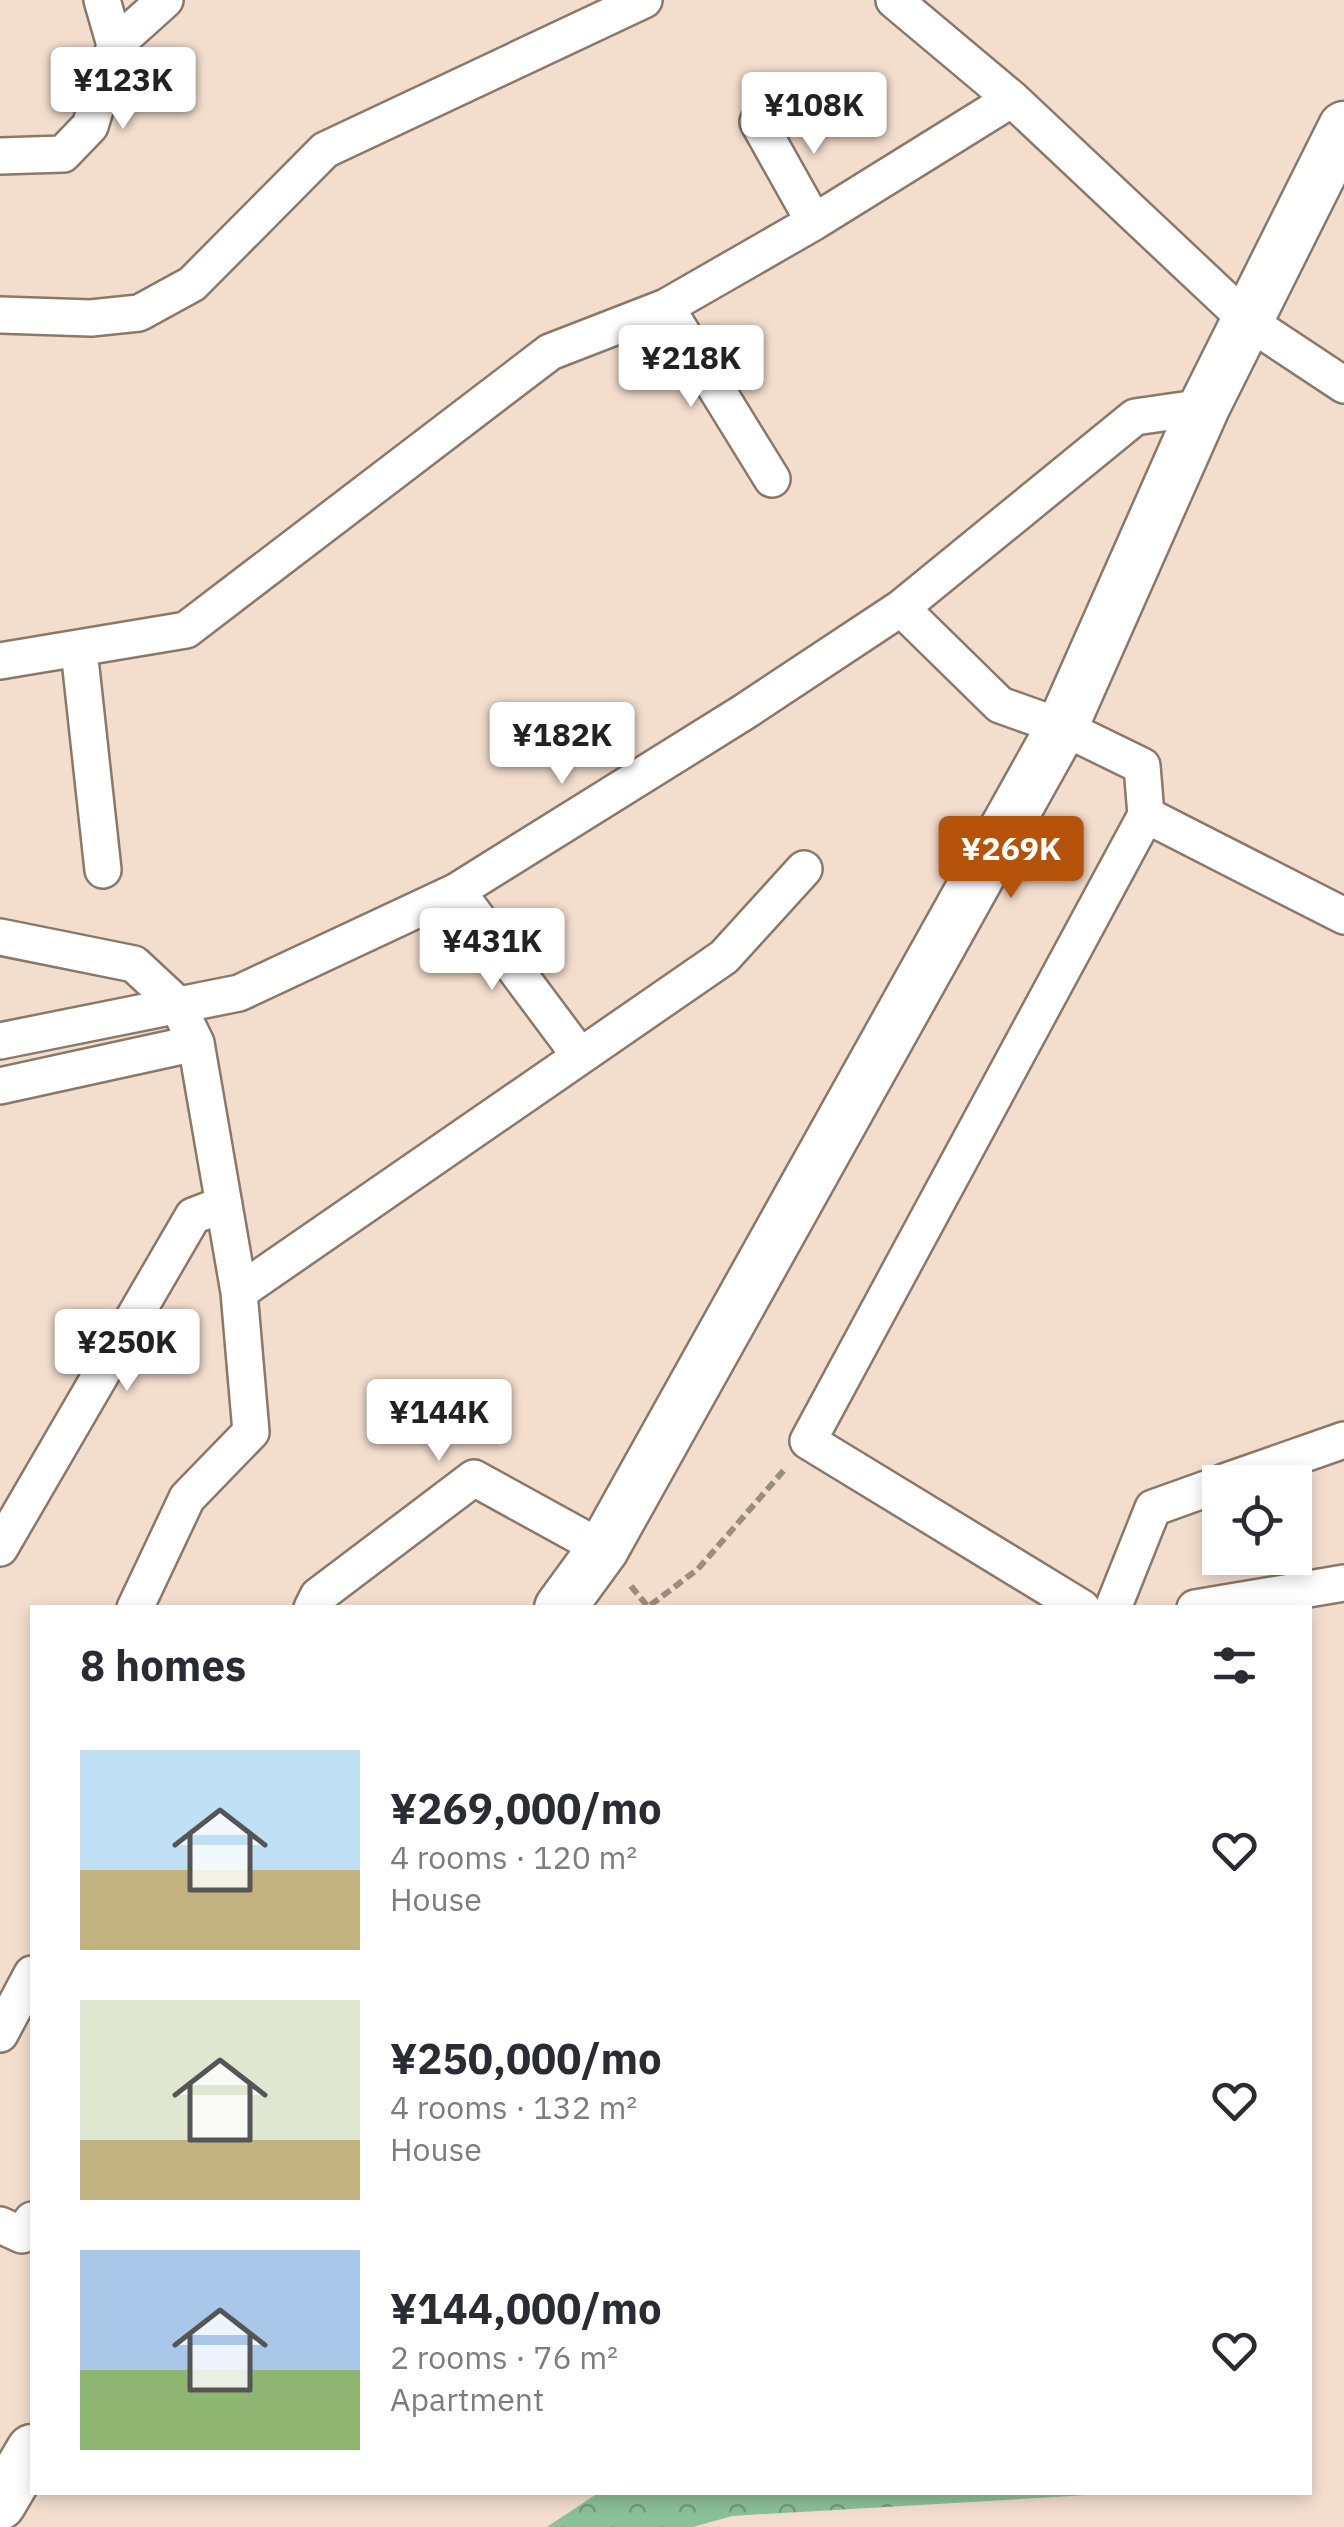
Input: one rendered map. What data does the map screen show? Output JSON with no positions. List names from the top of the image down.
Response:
{
  "page": {
    "price": [
      "¥123K",
      "¥108K",
      "¥218K",
      "¥182K",
      "¥269K",
      "¥431K",
      "¥250K",
      "¥144K"
    ],
    "heading": "8 homes",
    "list": [
      {
        "name": "¥269,000/mo",
        "note": "4 rooms · 120 m² · House"
      },
      {
        "name": "¥250,000/mo",
        "note": "4 rooms · 132 m² · House"
      },
      {
        "name": "¥144,000/mo",
        "note": "2 rooms · 76 m² · Apartment"
      }
    ]
  }
}
